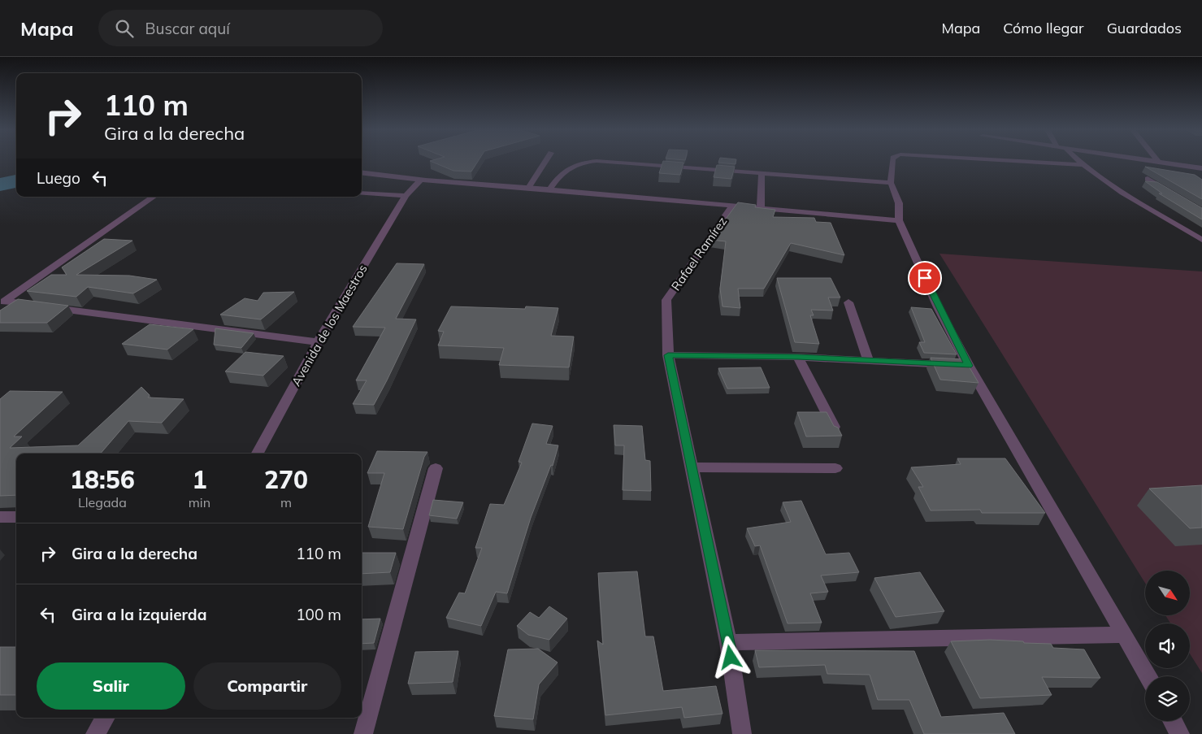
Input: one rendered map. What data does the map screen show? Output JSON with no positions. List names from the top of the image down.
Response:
{
  "streets": {
    "street": ["Rafael Ramírez", "Avenida de los Maestros"]
  },
  "north": "bottom right",
  "page": {
    "header": "Mapa",
    "search": "Buscar aquí",
    "nav": ["Mapa", "Cómo llegar", "Guardados"],
    "turn": ["110 m", "Gira a la derecha"],
    "then": "Luego",
    "eta": [
      "18:56",
      "Llegada",
      "1",
      "min",
      "270",
      "m"
    ],
    "list": [
      {
        "name": "Gira a la derecha",
        "value": "110 m"
      },
      {
        "name": "Gira a la izquierda",
        "value": "100 m"
      }
    ],
    "buttons": ["Salir", "Compartir"]
  }
}
